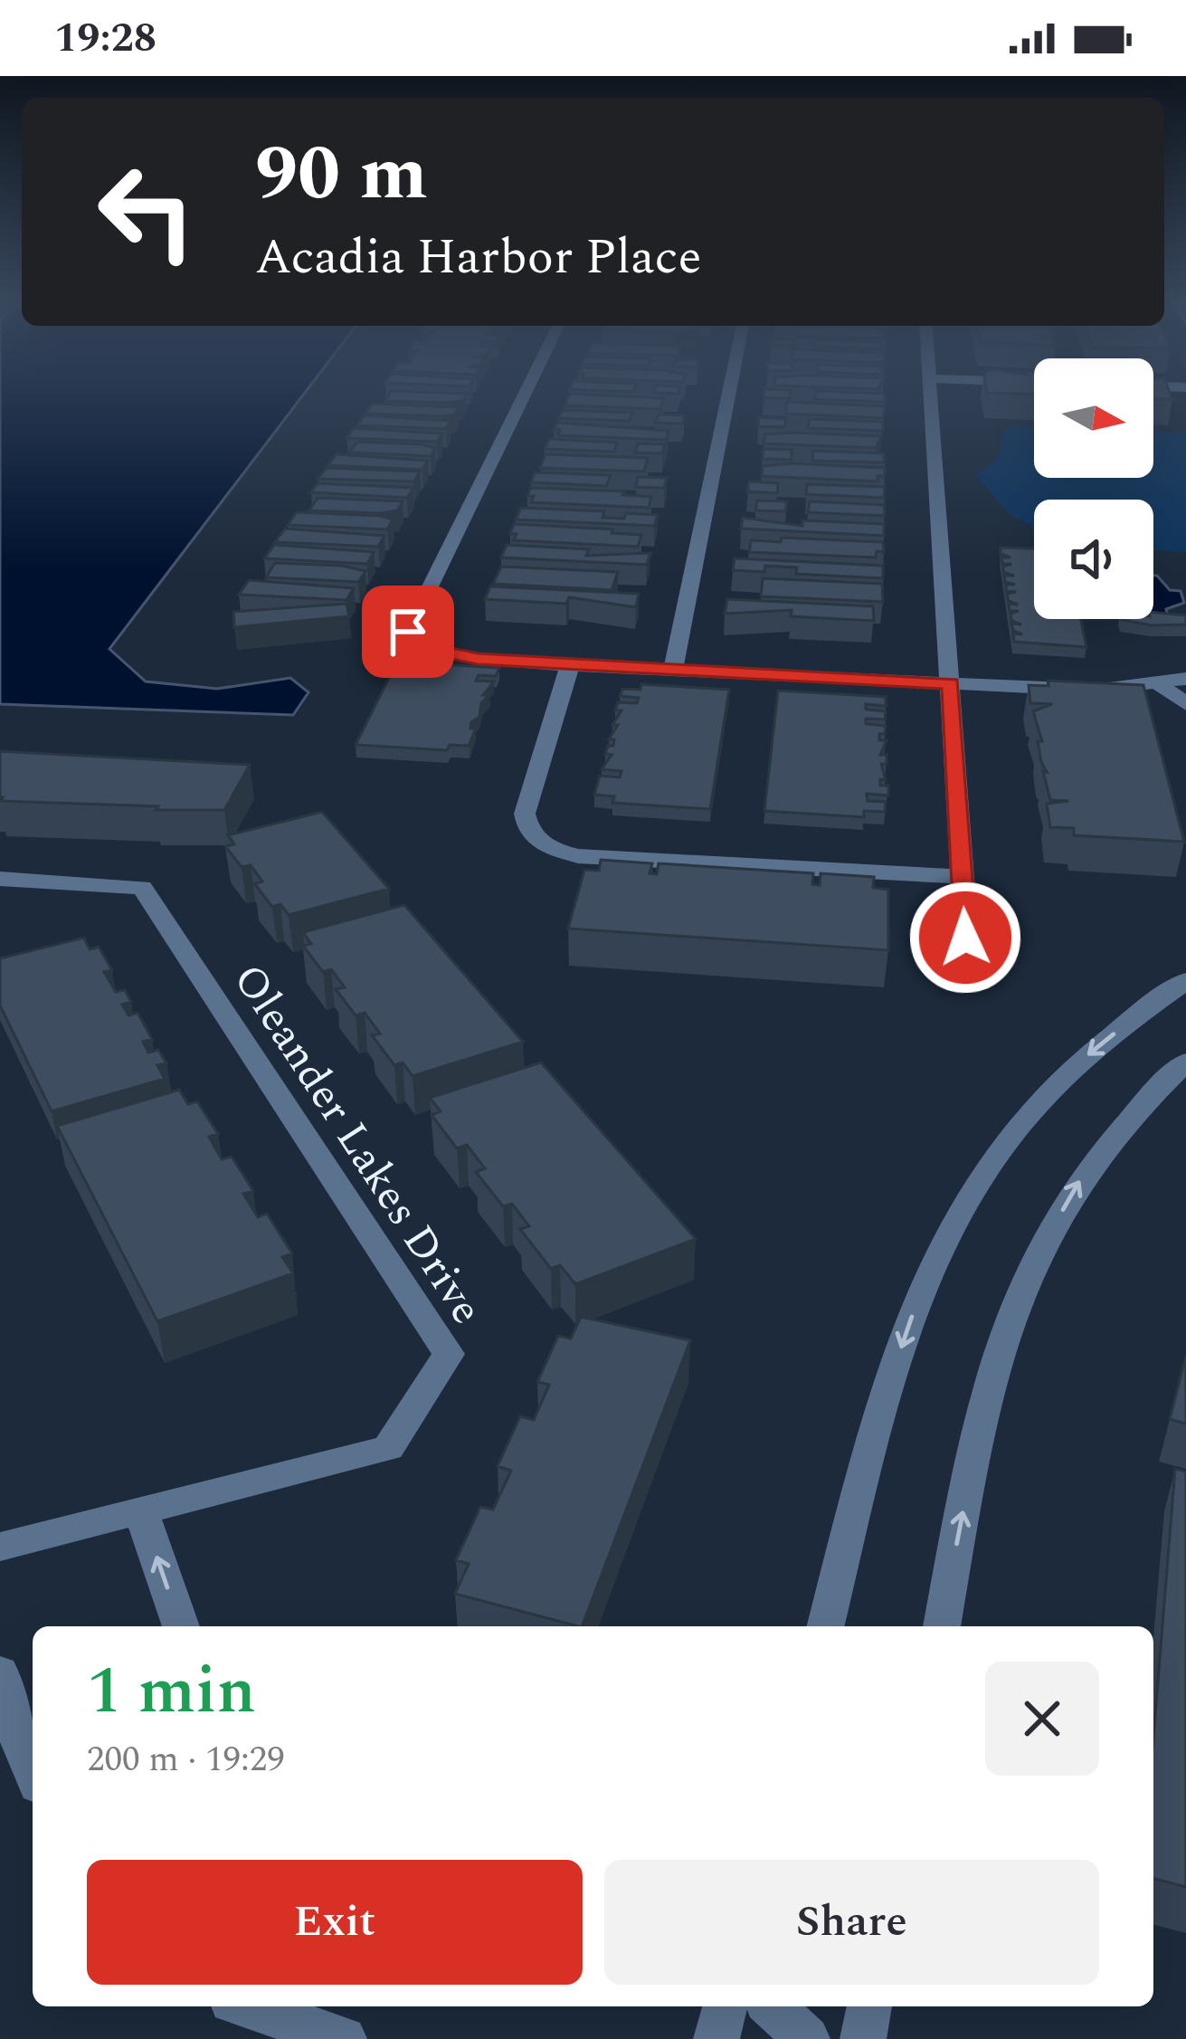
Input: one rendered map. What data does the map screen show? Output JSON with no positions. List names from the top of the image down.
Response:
{
  "streets": {
    "street": ["Oleander Lakes Drive"]
  },
  "north": "right",
  "page": {
    "status": "19:28",
    "turn": ["90 m", "Acadia Harbor Place"],
    "heading": ["1 min", "200 m · 19:29"],
    "buttons": ["Exit", "Share"]
  }
}
